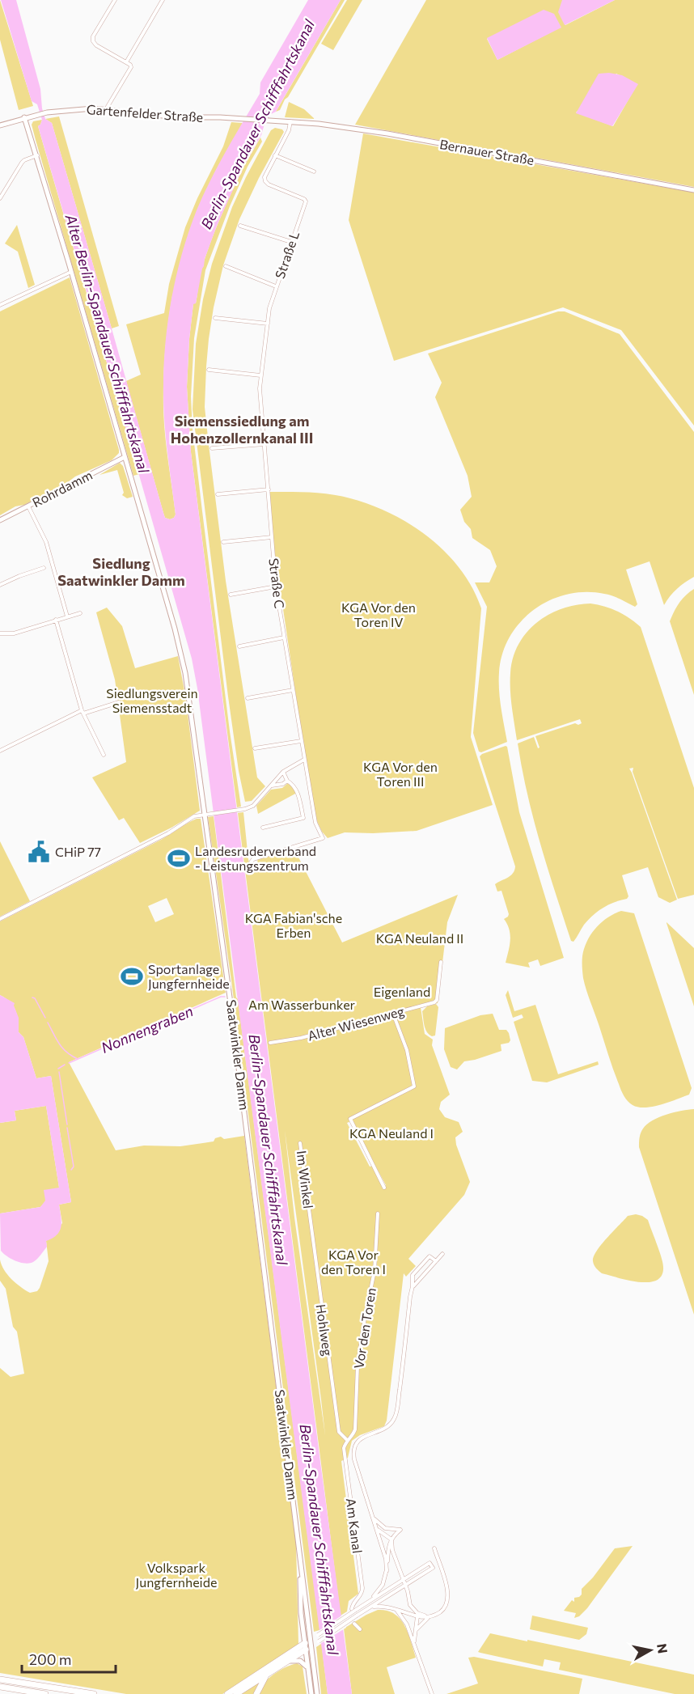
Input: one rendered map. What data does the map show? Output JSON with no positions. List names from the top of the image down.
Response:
{
  "streets": {
    "main road": [
      "Gartenfelder Straße",
      "Bernauer Straße",
      "Rohrdamm",
      "Saatwinkler Damm"
    ],
    "street": [
      "Straße L",
      "Straße C",
      "Alter Wiesenweg",
      "Im Winkel",
      "Vor den Toren",
      "Hohlweg",
      "Am Kanal"
    ]
  },
  "crossings": [
    ["Gartenfelder Straße", "Bernauer Straße"],
    ["Gartenfelder Straße", "Saatwinkler Damm"],
    ["Bernauer Straße", "Straße L"],
    ["Straße L", "Straße C"],
    ["Rohrdamm", "Saatwinkler Damm"],
    ["Im Winkel", "Hohlweg"],
    ["Vor den Toren", "Hohlweg"],
    ["Vor den Toren", "Am Kanal"],
    ["Hohlweg", "Am Kanal"]
  ],
  "districts": ["Siemenssiedlung am Hohenzollernkanal III", "Siedlung Saatwinkler Damm"],
  "water": ["Berlin-Spandauer Schifffahrtskanal", "Alter Berlin-Spandauer Schifffahrtskanal", "Nonnengraben"],
  "parks": [
    "KGA Vor den Toren IV",
    "Siedlungsverein Siemensstadt",
    "KGA Vor den Toren III",
    "KGA Fabian'sche Erben",
    "KGA Neuland II",
    "Eigenland",
    "Am Wasserbunker",
    "KGA Neuland I",
    "KGA Vor den Toren I",
    "Volkspark Jungfernheide"
  ],
  "places": {
    "public building": ["CHiP 77"],
    "sports": ["Landesruderverband - Leistungszentrum", "Sportanlage Jungfernheide"]
  },
  "scale_bar": "200 m",
  "north": "right"
}
